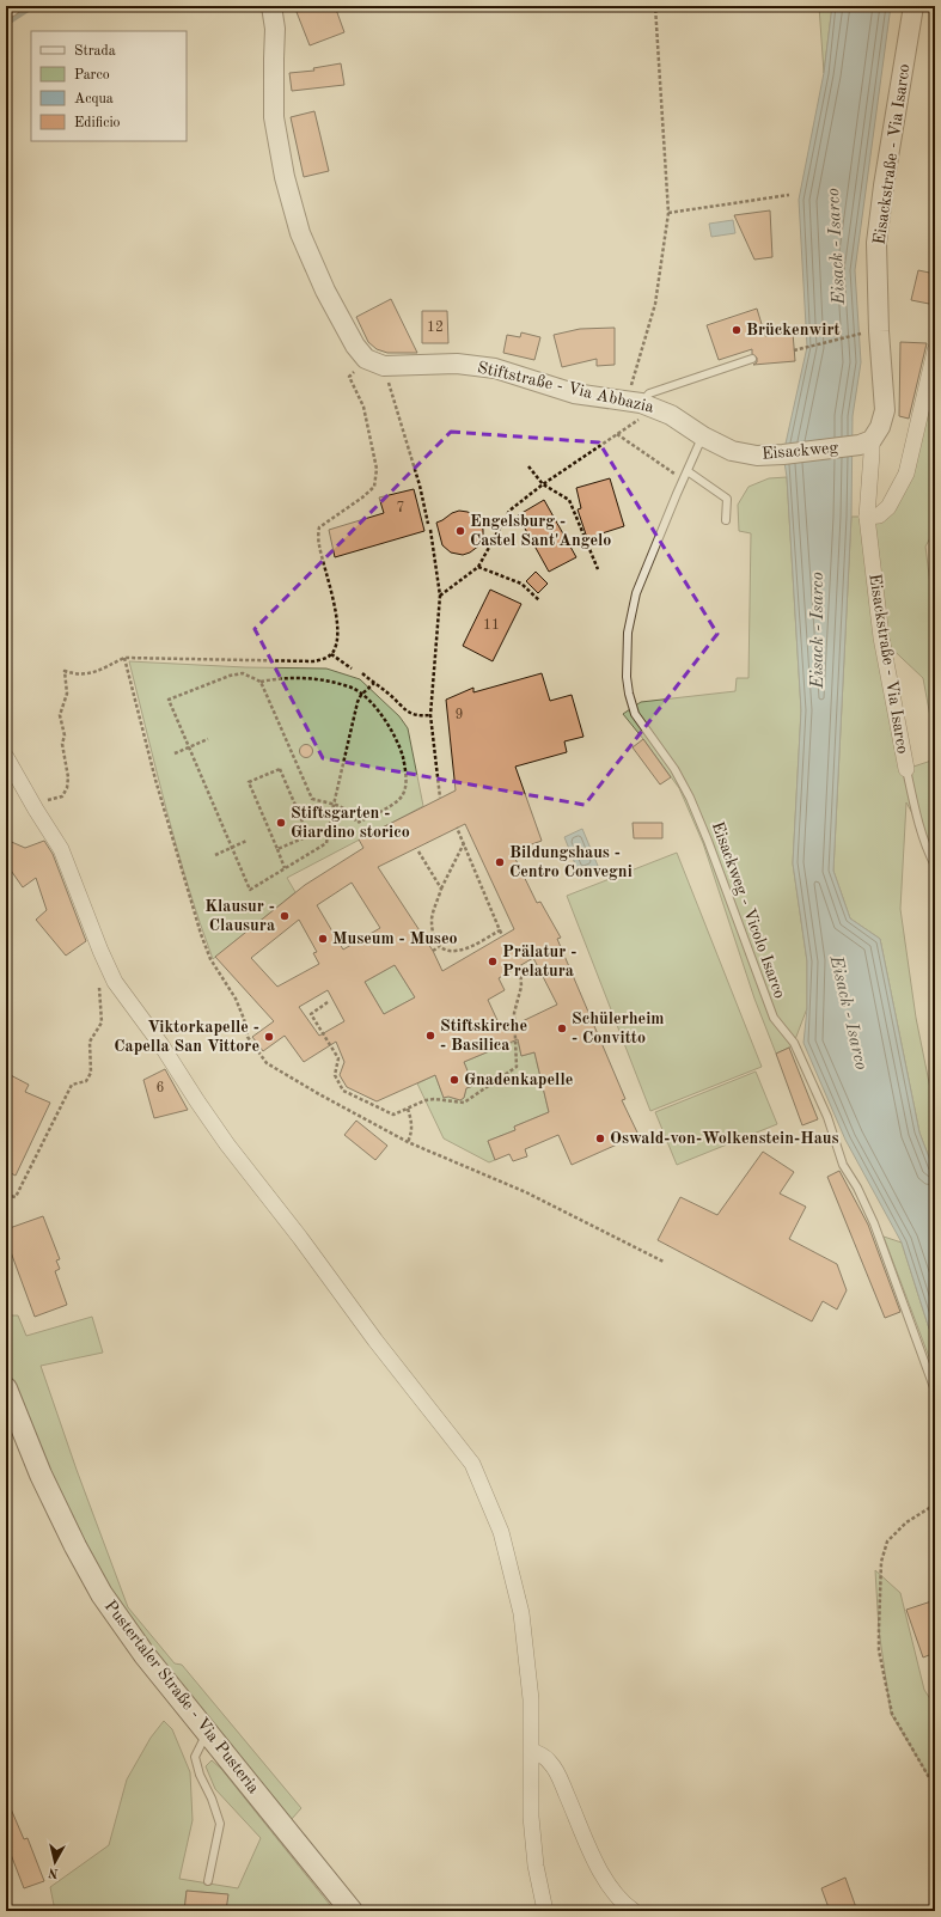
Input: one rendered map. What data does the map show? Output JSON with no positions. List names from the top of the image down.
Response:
{
  "streets": {
    "main road": ["Pustertaler Straße - Via Pusteria"],
    "street": ["Eisackstraße - Via Isarco", "Stiftstraße - Via Abbazia", "Eisackweg"],
    "lane": ["Eisackweg - Vicolo Isarco"]
  },
  "crossings": [
    ["Eisackstraße - Via Isarco", "Eisackweg"],
    ["Stiftstraße - Via Abbazia", "Eisackweg"],
    ["Stiftstraße - Via Abbazia", "Eisackweg - Vicolo Isarco"],
    ["Eisackweg", "Eisackweg - Vicolo Isarco"]
  ],
  "water": ["Eisack - Isarco"],
  "places": [
    "Brückenwirt",
    "Engelsburg - Castel Sant'Angelo",
    "Stiftsgarten - Giardino storico",
    "Bildungshaus - Centro Convegni",
    "Klausur - Clausura",
    "Museum - Museo",
    "Prälatur - Prelatura",
    "Schülerheim - Convitto",
    "Stiftskirche - Basilica",
    "Viktorkapelle - Capella San Vittore",
    "Gnadenkapelle",
    "Oswald-von-Wolkenstein-Haus"
  ],
  "house_numbers": [
    "12",
    "7",
    "11",
    "9",
    "6"
  ],
  "legend": [
    "Strada",
    "Parco",
    "Acqua",
    "Edificio"
  ],
  "north": "bottom"
}
